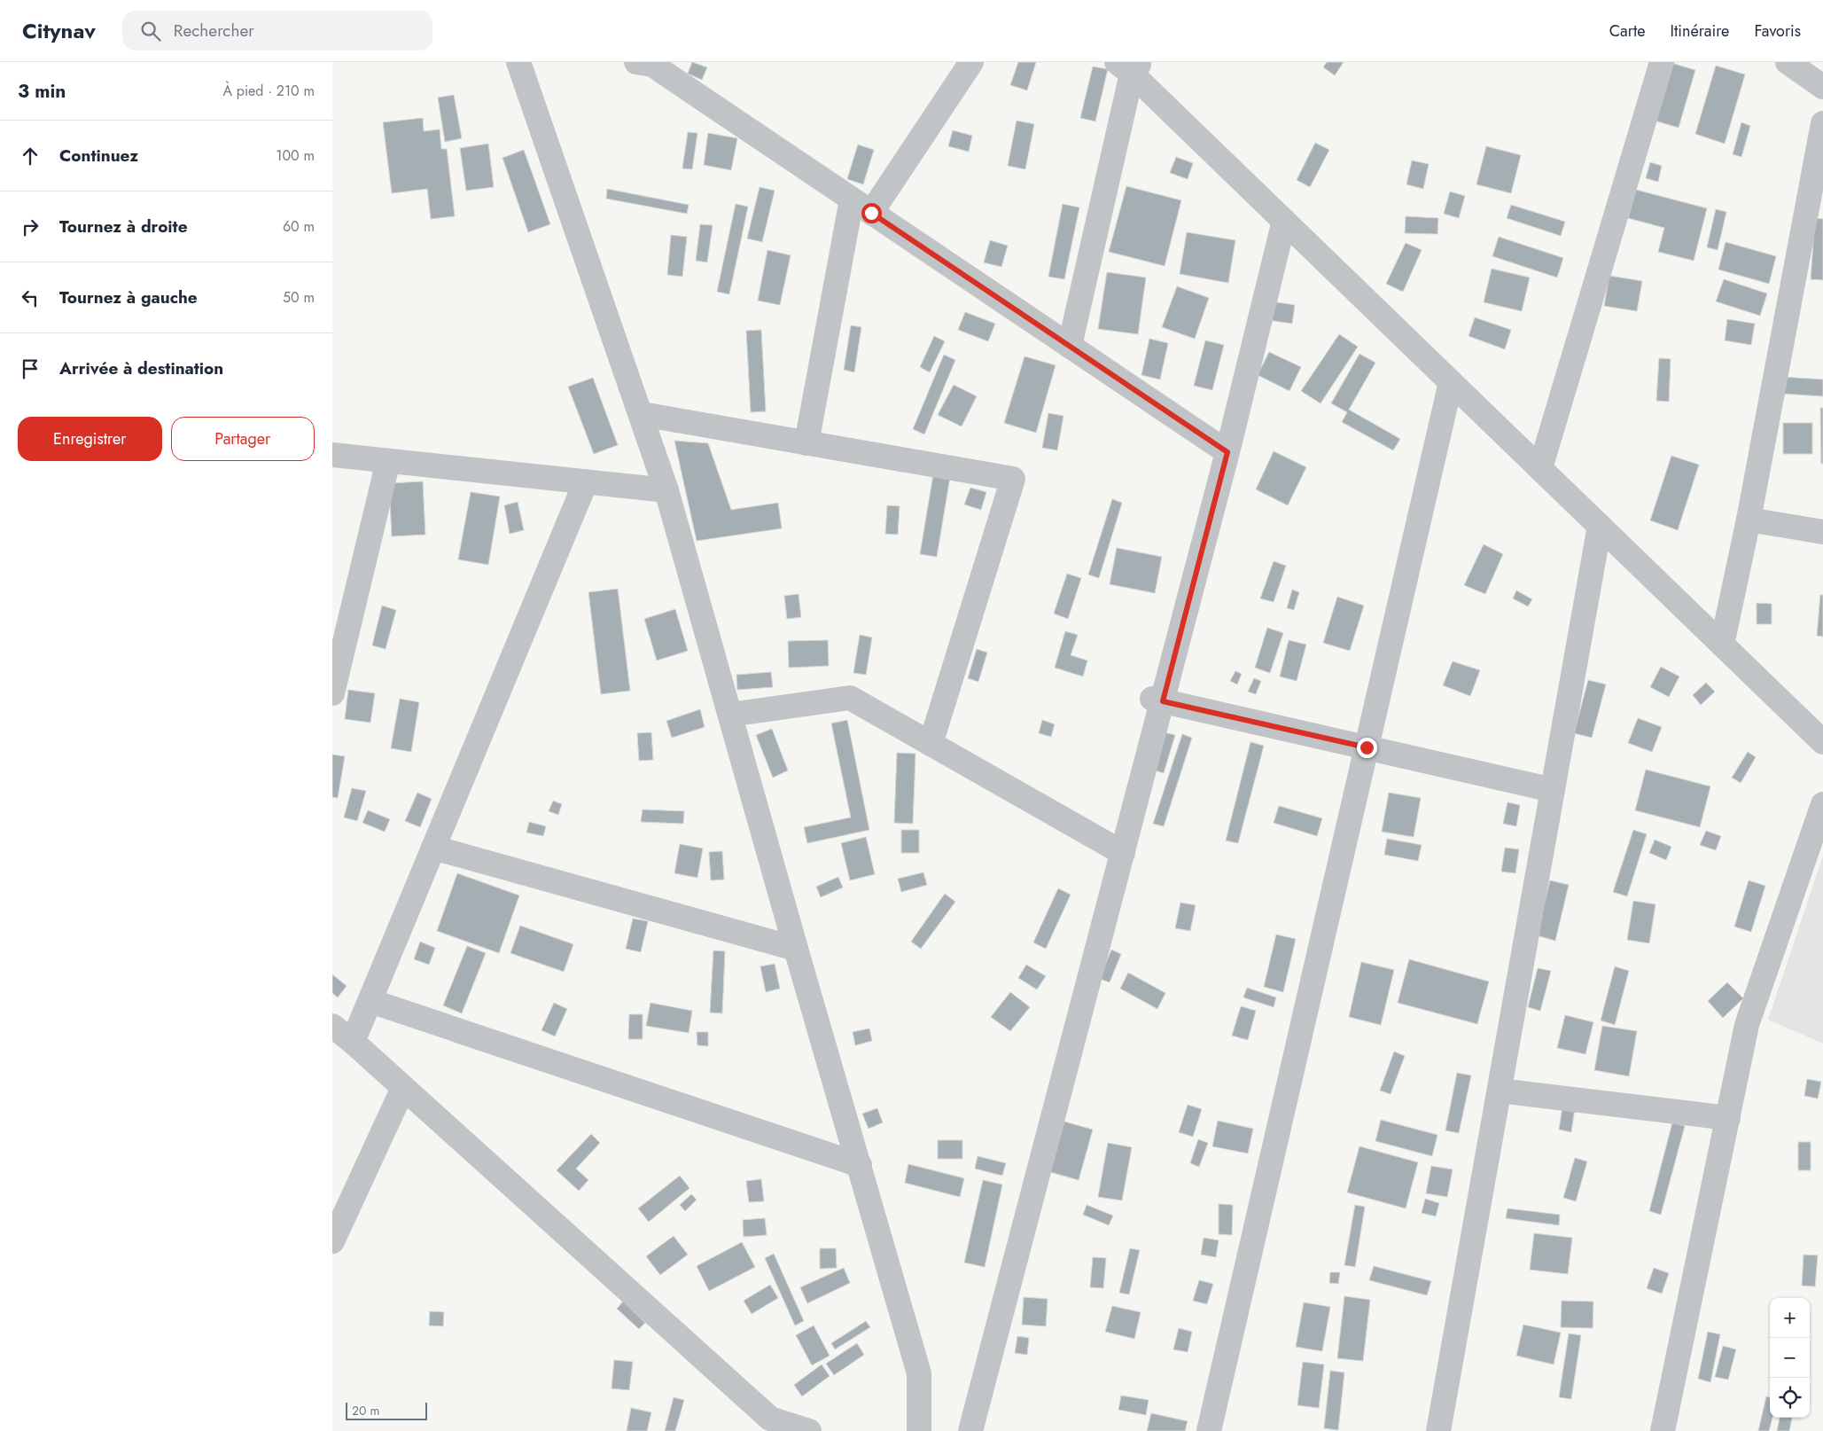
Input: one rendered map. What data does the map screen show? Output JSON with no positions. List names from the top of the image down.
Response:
{
  "scale_bar": "20 m",
  "page": {
    "header": "Citynav",
    "search": "Rechercher",
    "nav": ["Carte", "Itinéraire", "Favoris"],
    "heading": ["3 min", "À pied · 210 m"],
    "list": [
      ["Continuez", "100 m"],
      ["Tournez à droite", "60 m"],
      ["Tournez à gauche", "50 m"],
      "Arrivée à destination"
    ],
    "buttons": ["Enregistrer", "Partager"],
    "map_buttons": ["+", "−"],
    "scale": "20 m"
  }
}
